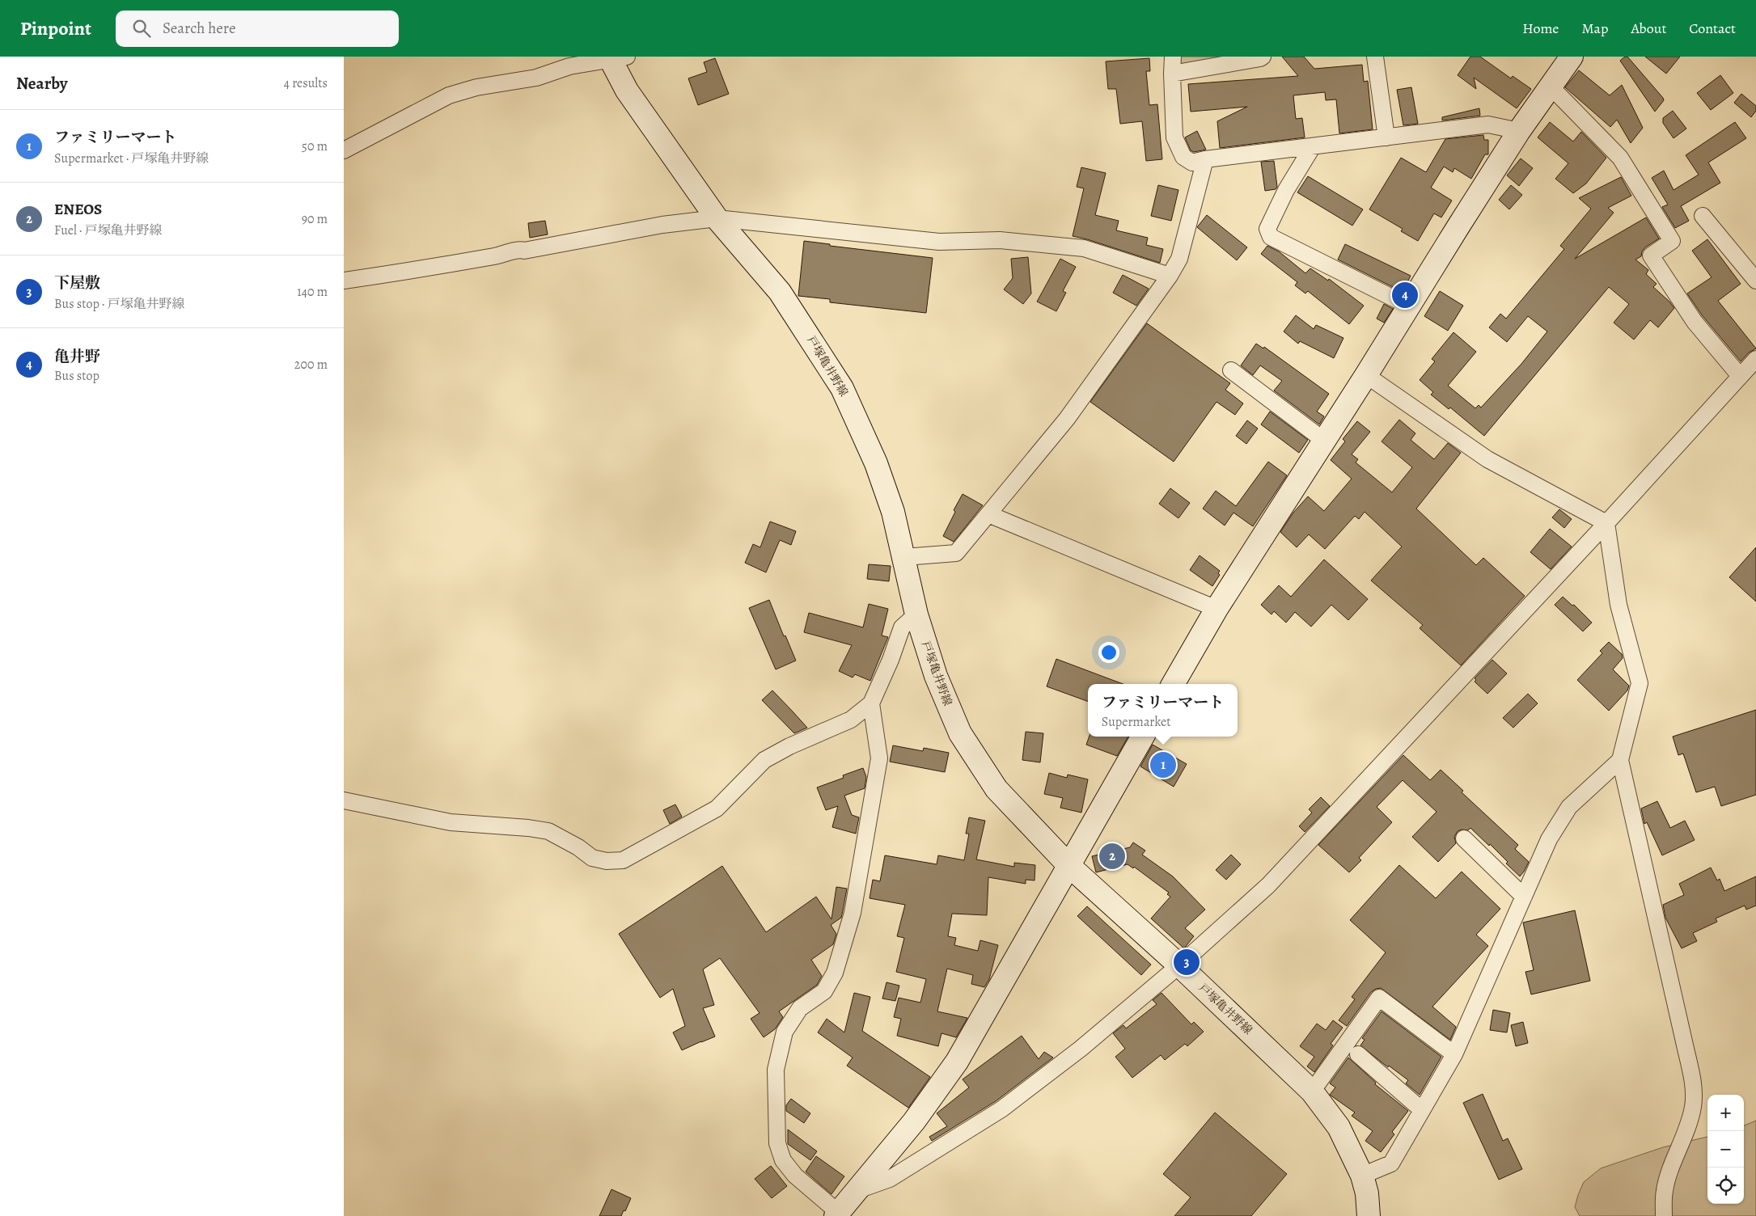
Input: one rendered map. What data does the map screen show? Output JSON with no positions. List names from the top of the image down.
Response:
{
  "streets": {
    "main road": ["戸塚亀井野線"]
  },
  "page": {
    "header": "Pinpoint",
    "search": "Search here",
    "nav": [
      "Home",
      "Map",
      "About",
      "Contact"
    ],
    "heading": ["Nearby", "4 results"],
    "list": [
      {
        "mark": "1",
        "name": "ファミリーマート",
        "note": "Supermarket · 戸塚亀井野線",
        "value": "50 m"
      },
      {
        "mark": "2",
        "name": "ENEOS",
        "note": "Fuel · 戸塚亀井野線",
        "value": "90 m"
      },
      {
        "mark": "3",
        "name": "下屋敷",
        "note": "Bus stop · 戸塚亀井野線",
        "value": "140 m"
      },
      {
        "mark": "4",
        "name": "亀井野",
        "note": "Bus stop",
        "value": "200 m"
      }
    ],
    "pins": [
      "4",
      "1",
      "2",
      "3"
    ],
    "popup": ["ファミリーマート", "Supermarket"],
    "map_buttons": ["+", "−"]
  }
}
